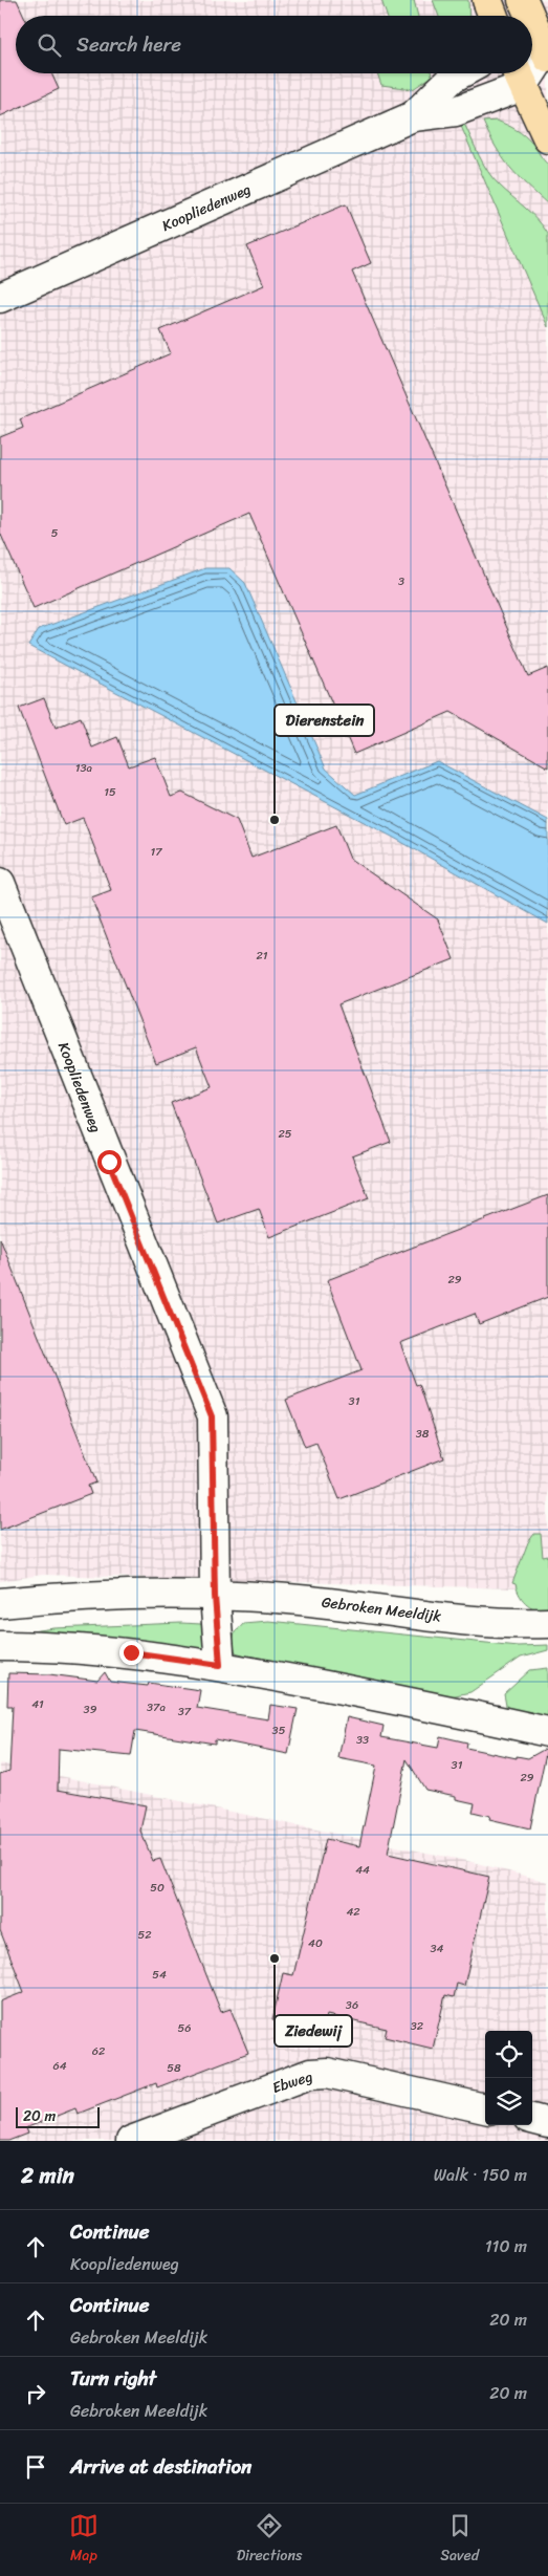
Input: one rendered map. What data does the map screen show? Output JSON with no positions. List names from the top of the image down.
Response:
{
  "streets": {
    "street": ["Koopliedenweg", "Gebroken Meeldijk", "Ebweg"]
  },
  "crossings": [
    ["Koopliedenweg", "Gebroken Meeldijk"]
  ],
  "places": ["Dierenstein", "Ziedewij"],
  "house_numbers": [
    "5",
    "3",
    "13a",
    "15",
    "17",
    "21",
    "25",
    "29",
    "31",
    "38",
    "41",
    "37a",
    "39",
    "37",
    "35",
    "33",
    "31",
    "29",
    "44",
    "50",
    "42",
    "52",
    "40",
    "34",
    "54",
    "36",
    "32",
    "56",
    "62",
    "64",
    "58"
  ],
  "scale_bar": "20 m",
  "page": {
    "search": "Search here",
    "scale": "20 m",
    "heading": ["2 min", "Walk · 150 m"],
    "list": [
      ["Continue", "Koopliedenweg", "110 m"],
      ["Continue", "Gebroken Meeldijk", "20 m"],
      ["Turn right", "Gebroken Meeldijk", "20 m"],
      "Arrive at destination"
    ],
    "nav": ["Map", "Directions", "Saved"]
  }
}
